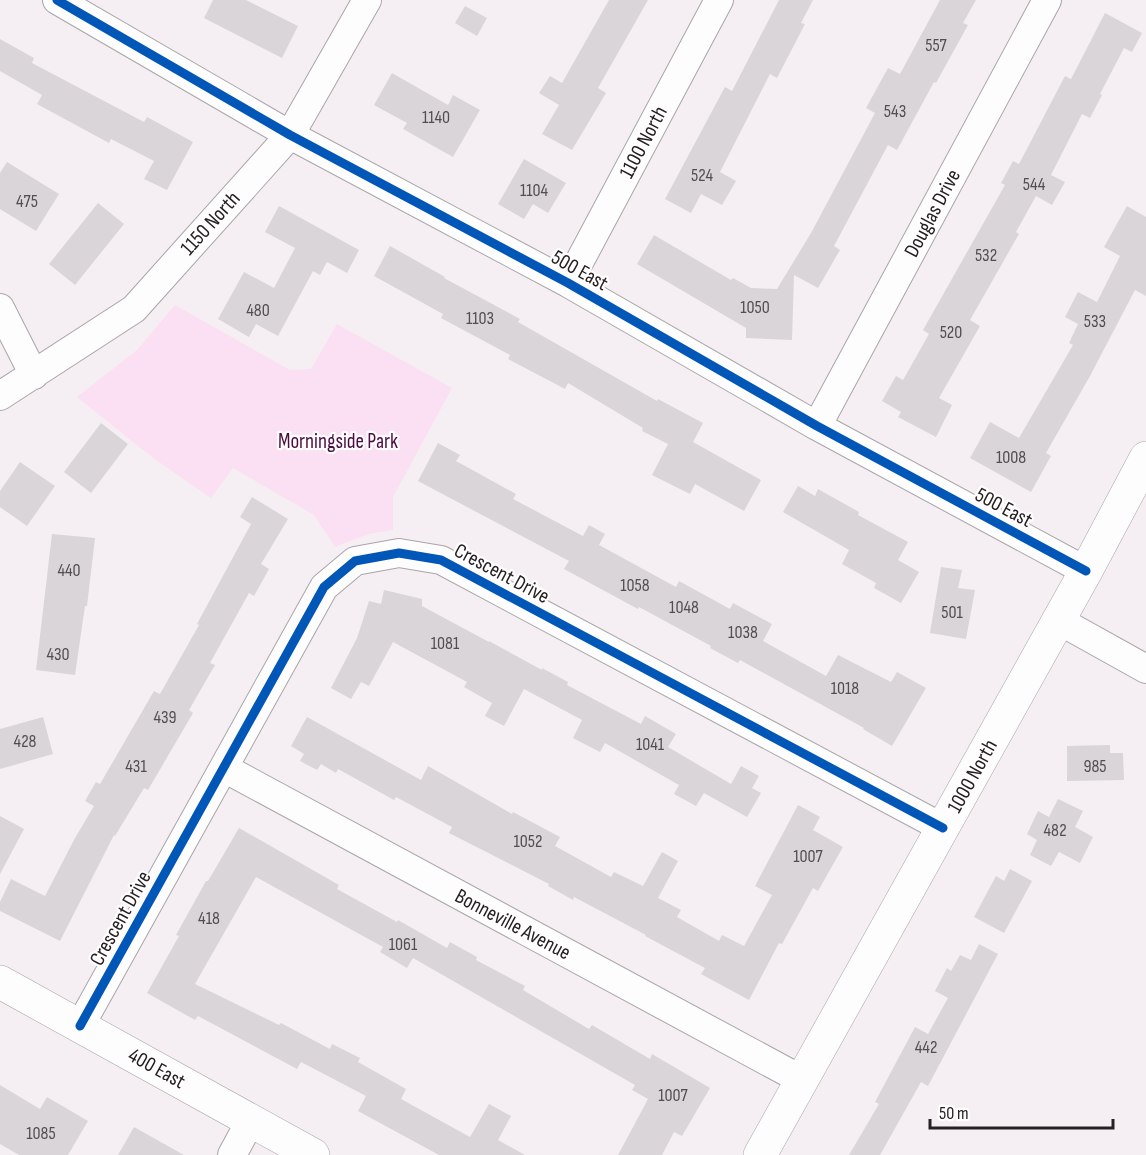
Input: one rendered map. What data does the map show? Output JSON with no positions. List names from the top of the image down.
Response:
{
  "streets": {
    "street": [
      "1100 North",
      "Douglas Drive",
      "1150 North",
      "500 East",
      "Crescent Drive",
      "1000 North",
      "Bonneville Avenue",
      "400 East"
    ]
  },
  "crossings": [
    ["1100 North", "500 East"],
    ["Douglas Drive", "500 East"],
    ["1150 North", "500 East"],
    ["500 East", "1000 North"],
    ["Crescent Drive", "1000 North"],
    ["Crescent Drive", "Bonneville Avenue"],
    ["Crescent Drive", "400 East"],
    ["1000 North", "Bonneville Avenue"]
  ],
  "parks": ["Morningside Park"],
  "house_numbers": [
    "557",
    "543",
    "1140",
    "524",
    "544",
    "1104",
    "475",
    "532",
    "1050",
    "480",
    "1103",
    "533",
    "520",
    "1008",
    "440",
    "1058",
    "1048",
    "501",
    "1038",
    "1081",
    "430",
    "1018",
    "439",
    "428",
    "1041",
    "431",
    "985",
    "482",
    "1052",
    "1007",
    "418",
    "1061",
    "442",
    "1007",
    "1085"
  ],
  "scale_bar": "50 m"
}
